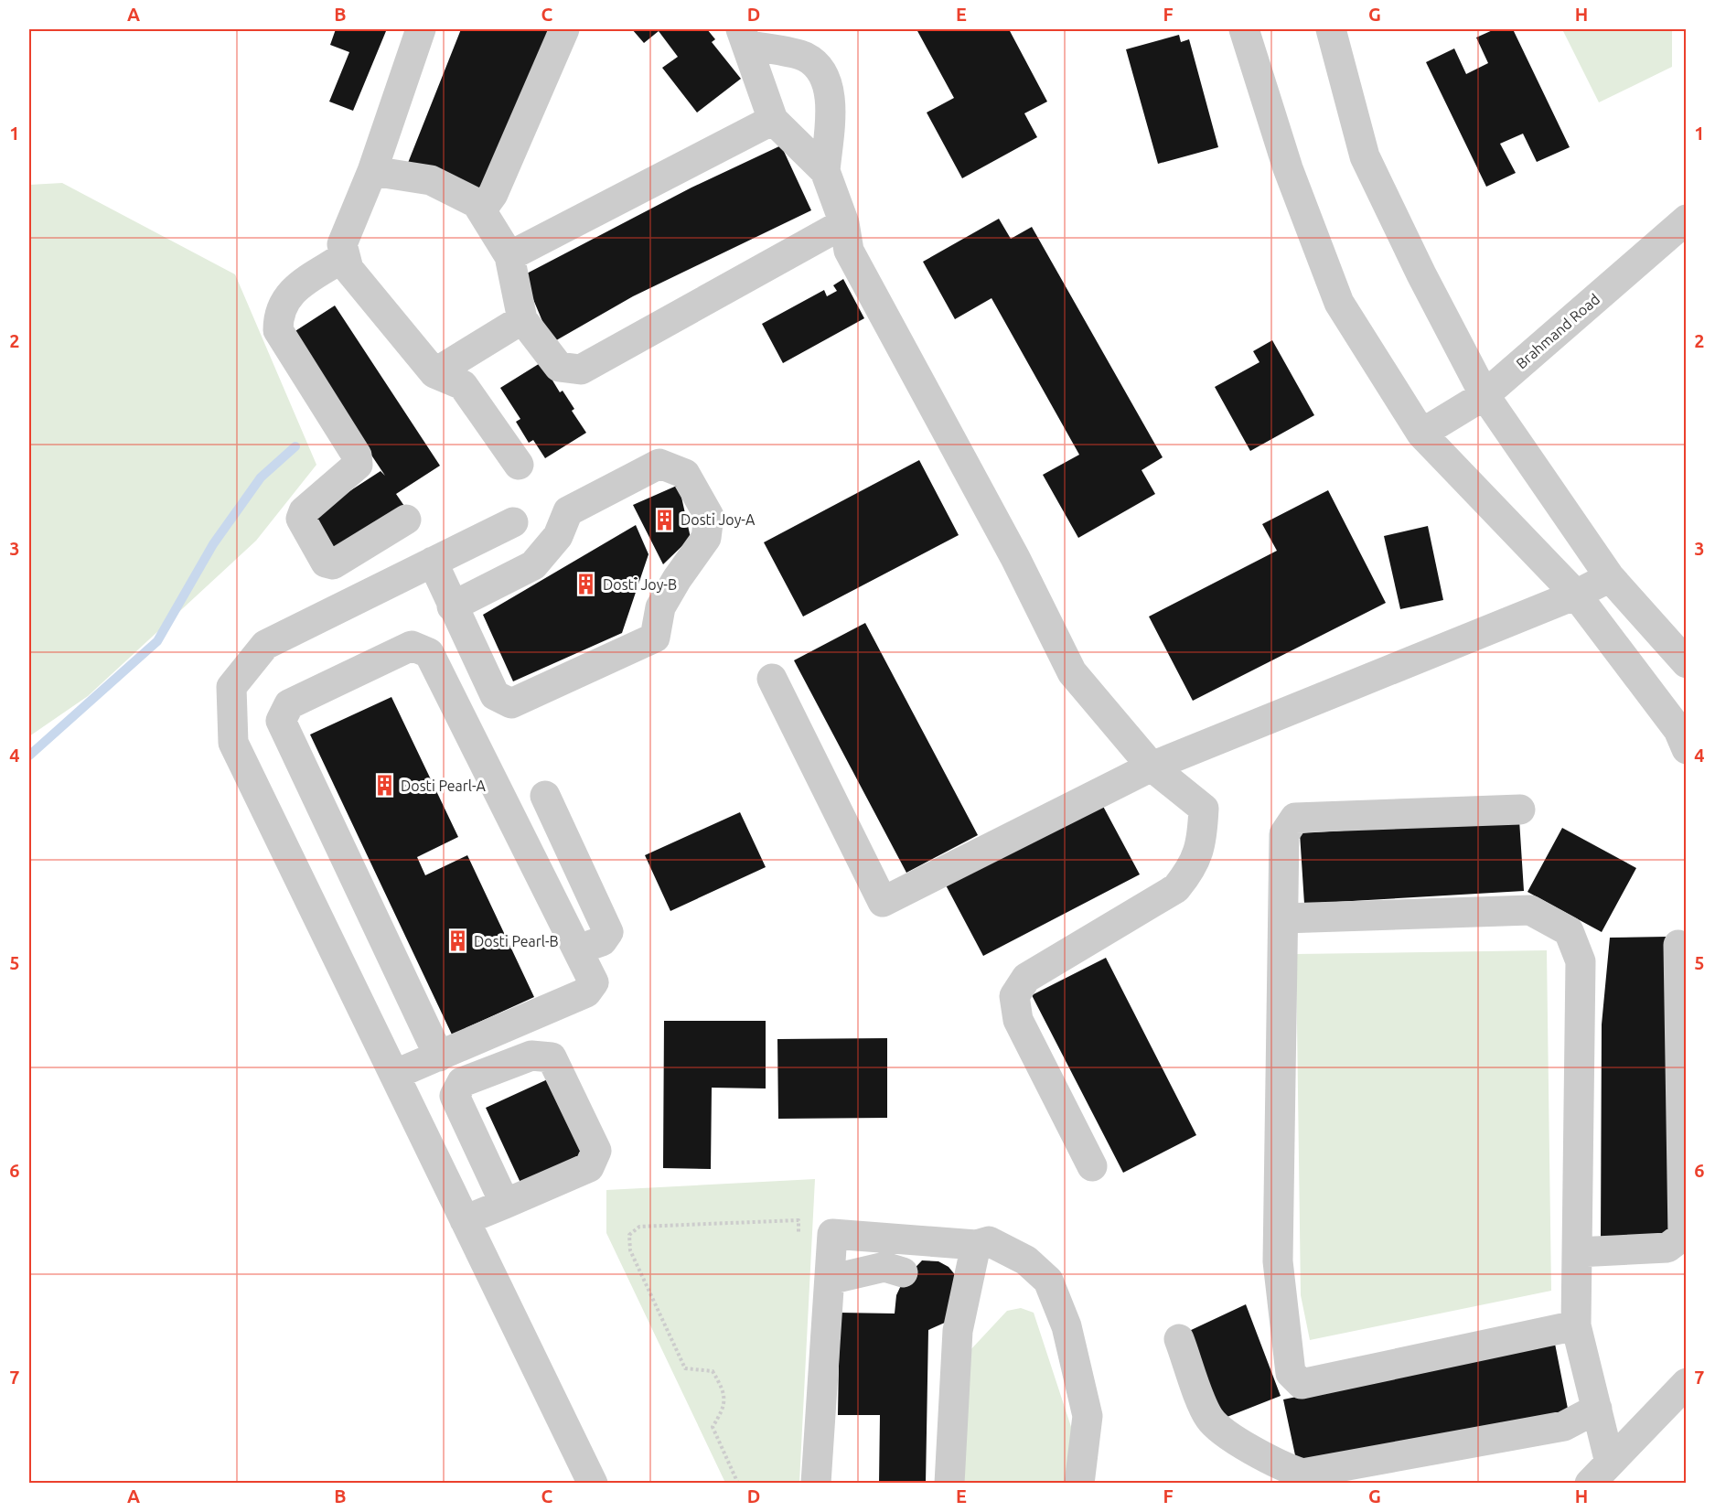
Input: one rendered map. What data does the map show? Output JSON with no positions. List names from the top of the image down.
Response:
{
  "streets": {
    "street": ["Brahmand Road"]
  },
  "places": {
    "building": [
      "Dosti Joy-A",
      "Dosti Joy-B",
      "Dosti Pearl-A",
      "Dosti Pearl-B"
    ]
  },
  "grid": {
    "columns": [
      "A",
      "B",
      "C",
      "D",
      "E",
      "F",
      "G",
      "H"
    ],
    "rows": [
      "1",
      "2",
      "3",
      "4",
      "5",
      "6",
      "7"
    ]
  }
}
